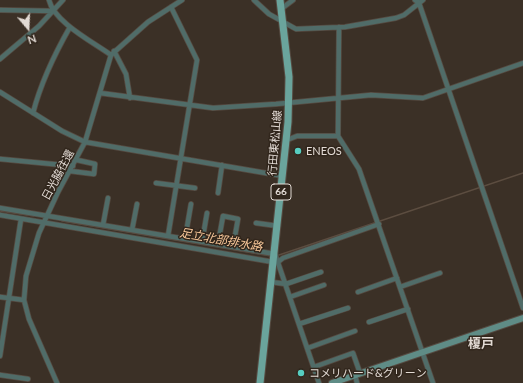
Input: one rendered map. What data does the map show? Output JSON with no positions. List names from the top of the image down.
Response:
{
  "streets": {
    "main road": ["行田東松山線", "66"],
    "street": ["日光脇往還"]
  },
  "districts": ["榎戸"],
  "water": ["足立北部排水路"],
  "places": ["ENEOS", "コメリハード&グリーン"],
  "north": "bottom"
}
